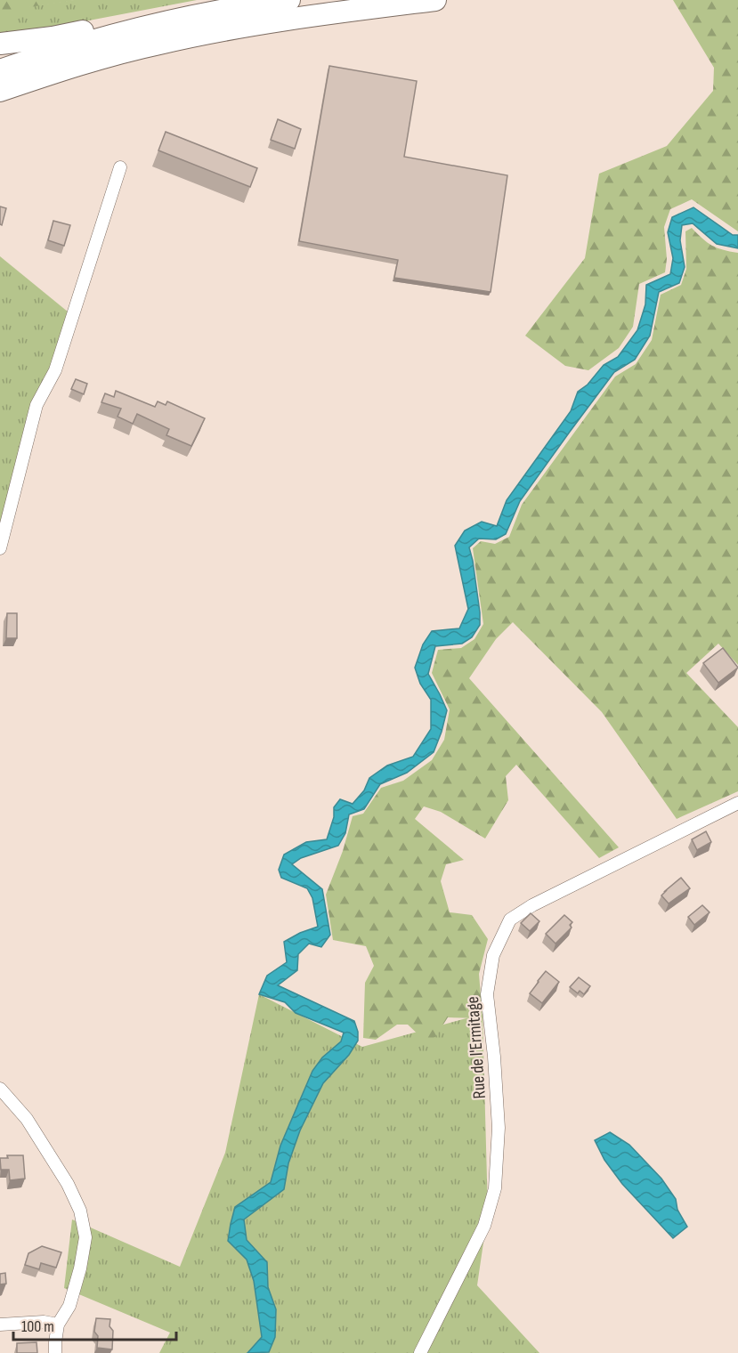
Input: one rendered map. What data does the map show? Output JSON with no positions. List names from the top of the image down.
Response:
{
  "streets": {
    "street": ["Rue de l'Ermitage"]
  },
  "scale_bar": "100 m"
}
